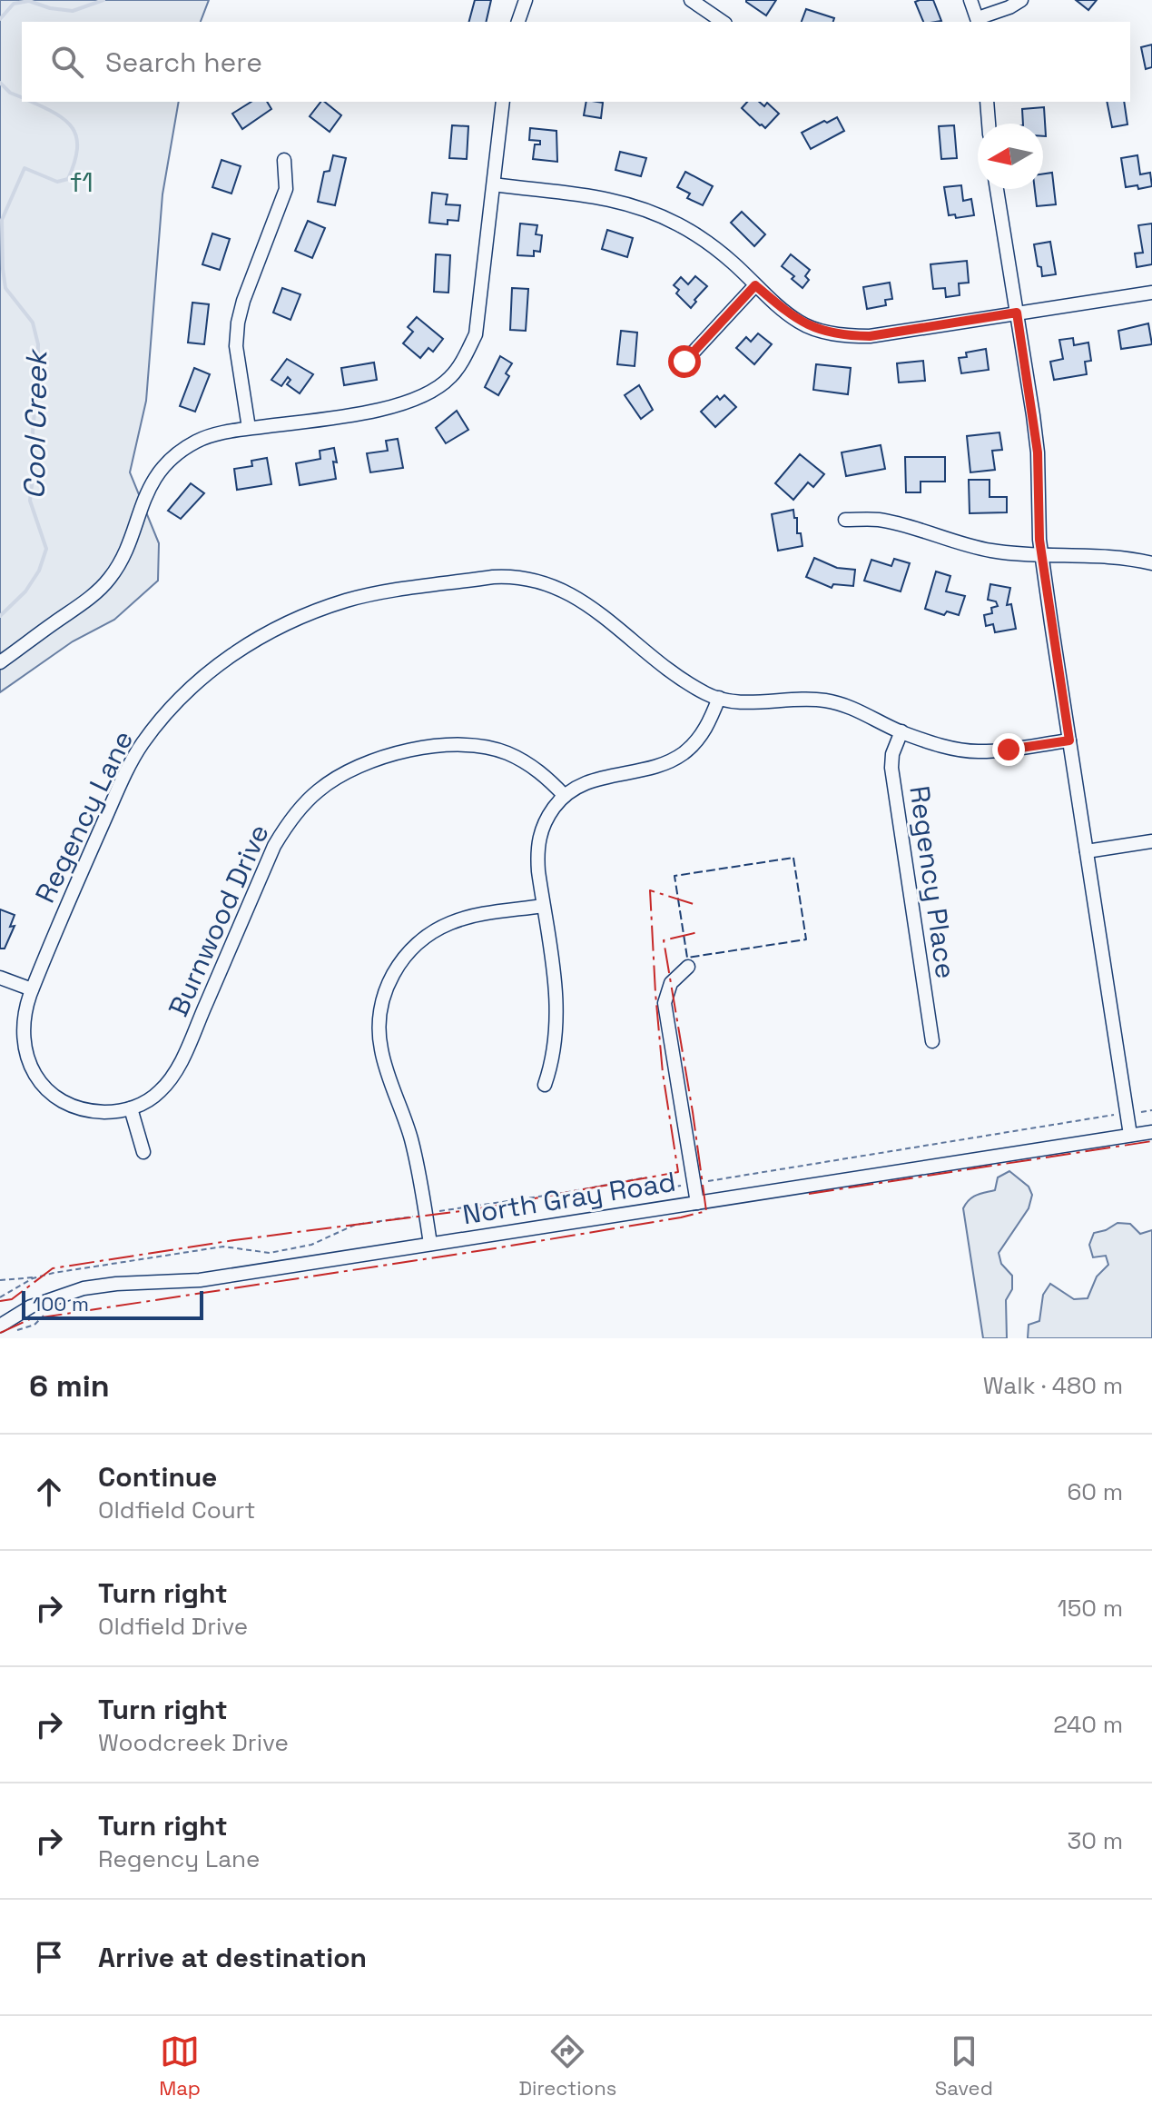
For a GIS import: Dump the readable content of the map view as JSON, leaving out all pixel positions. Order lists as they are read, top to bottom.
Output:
{
  "streets": {
    "street": [
      "Regency Lane",
      "Regency Place",
      "Burnwood Drive",
      "North Gray Road"
    ]
  },
  "crossings": [
    ["Regency Lane", "Regency Place"],
    ["Regency Lane", "Burnwood Drive"]
  ],
  "water": ["Cool Creek"],
  "parks": ["f1"],
  "scale_bar": "100 m",
  "north": "left",
  "page": {
    "search": "Search here",
    "scale": "100 m",
    "heading": ["6 min", "Walk · 480 m"],
    "list": [
      ["Continue", "Oldfield Court", "60 m"],
      ["Turn right", "Oldfield Drive", "150 m"],
      ["Turn right", "Woodcreek Drive", "240 m"],
      ["Turn right", "Regency Lane", "30 m"],
      "Arrive at destination"
    ],
    "nav": ["Map", "Directions", "Saved"]
  }
}
